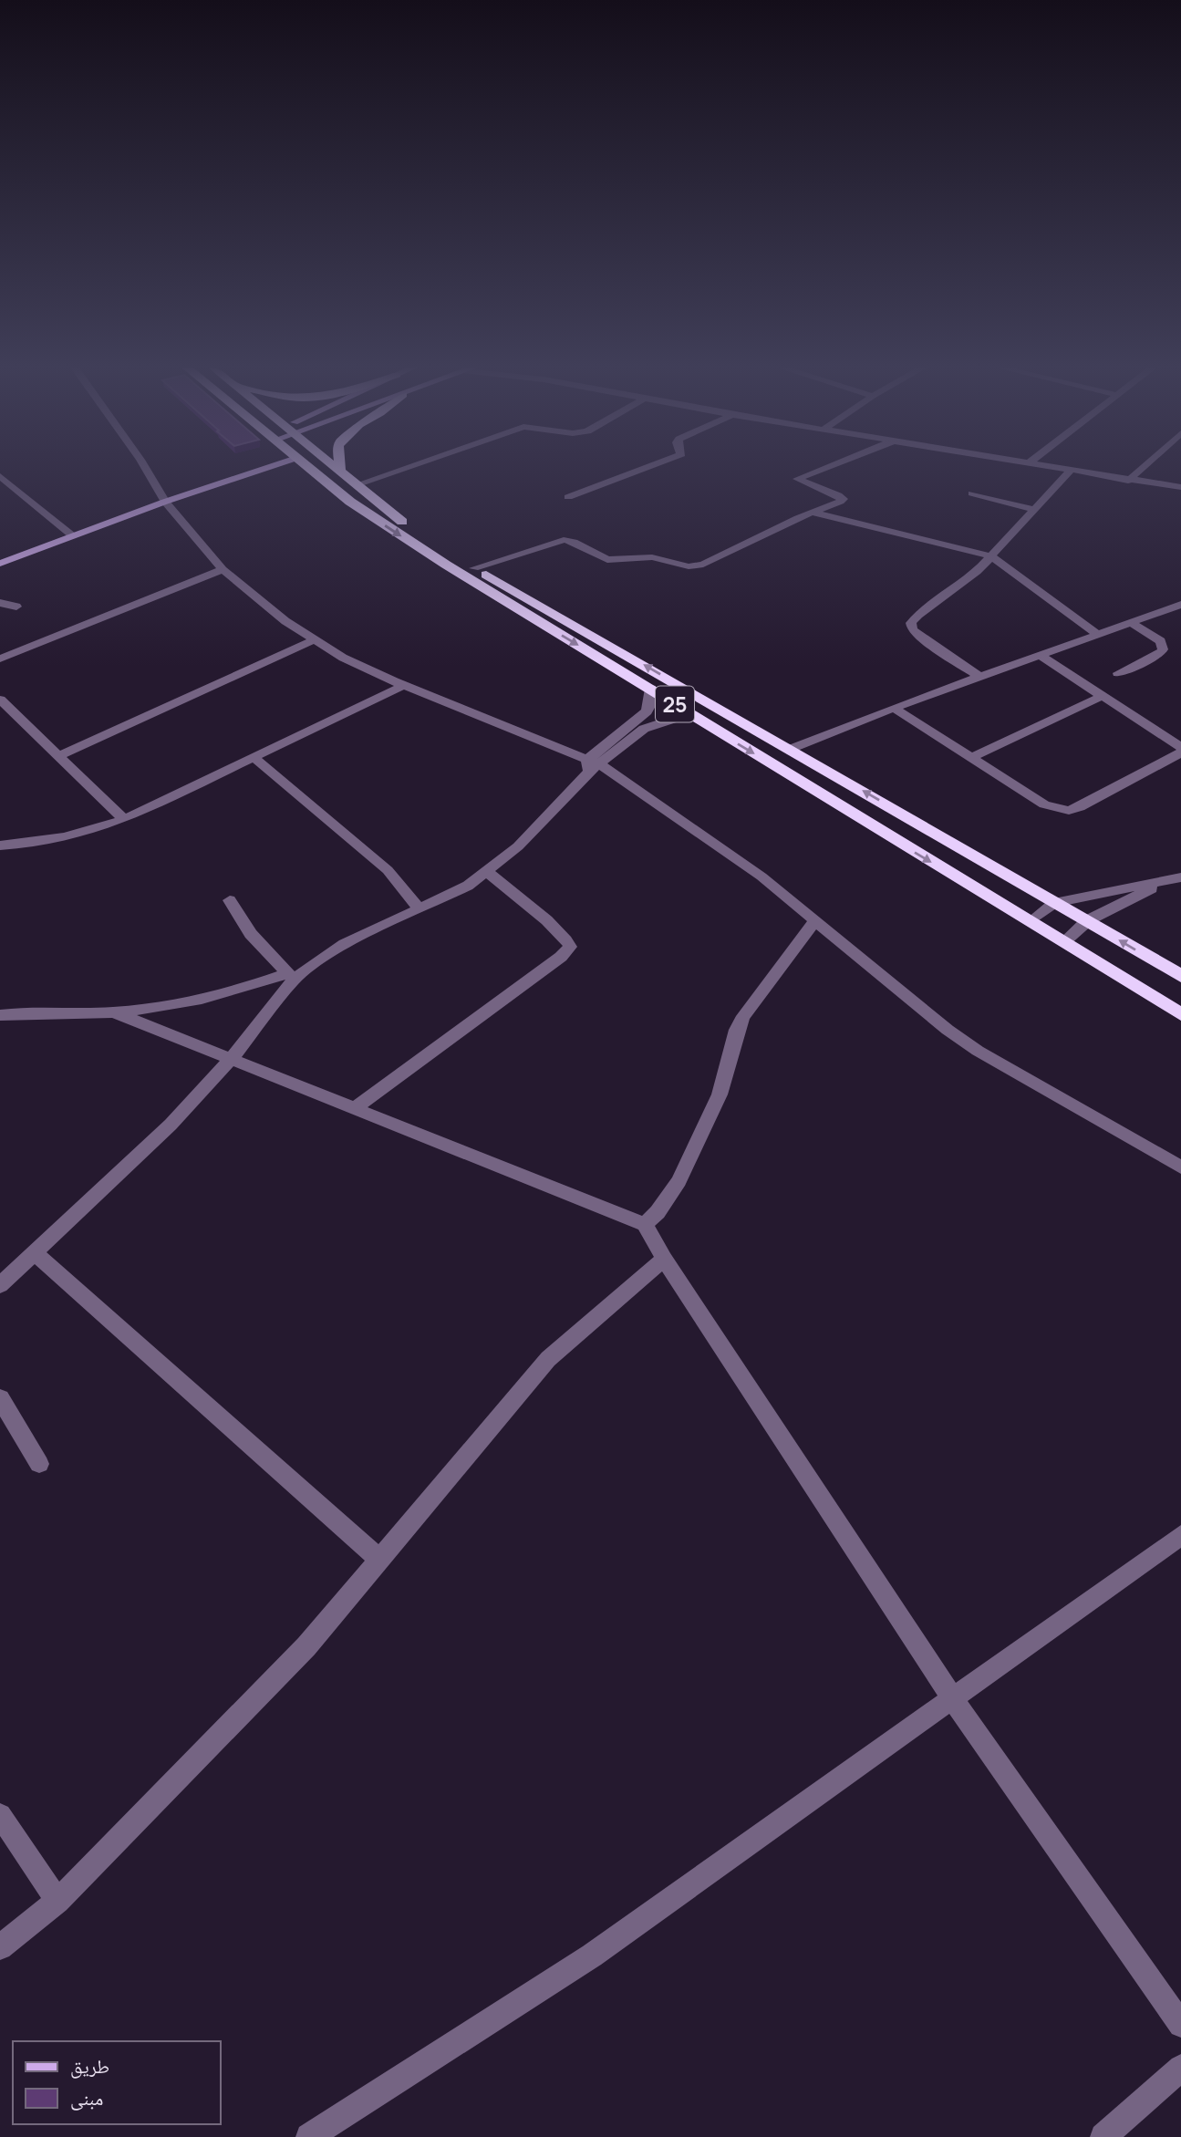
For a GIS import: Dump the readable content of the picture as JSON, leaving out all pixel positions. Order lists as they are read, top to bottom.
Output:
{
  "streets": {
    "highway": ["25"]
  },
  "legend": ["طريق", "مبنى"]
}
